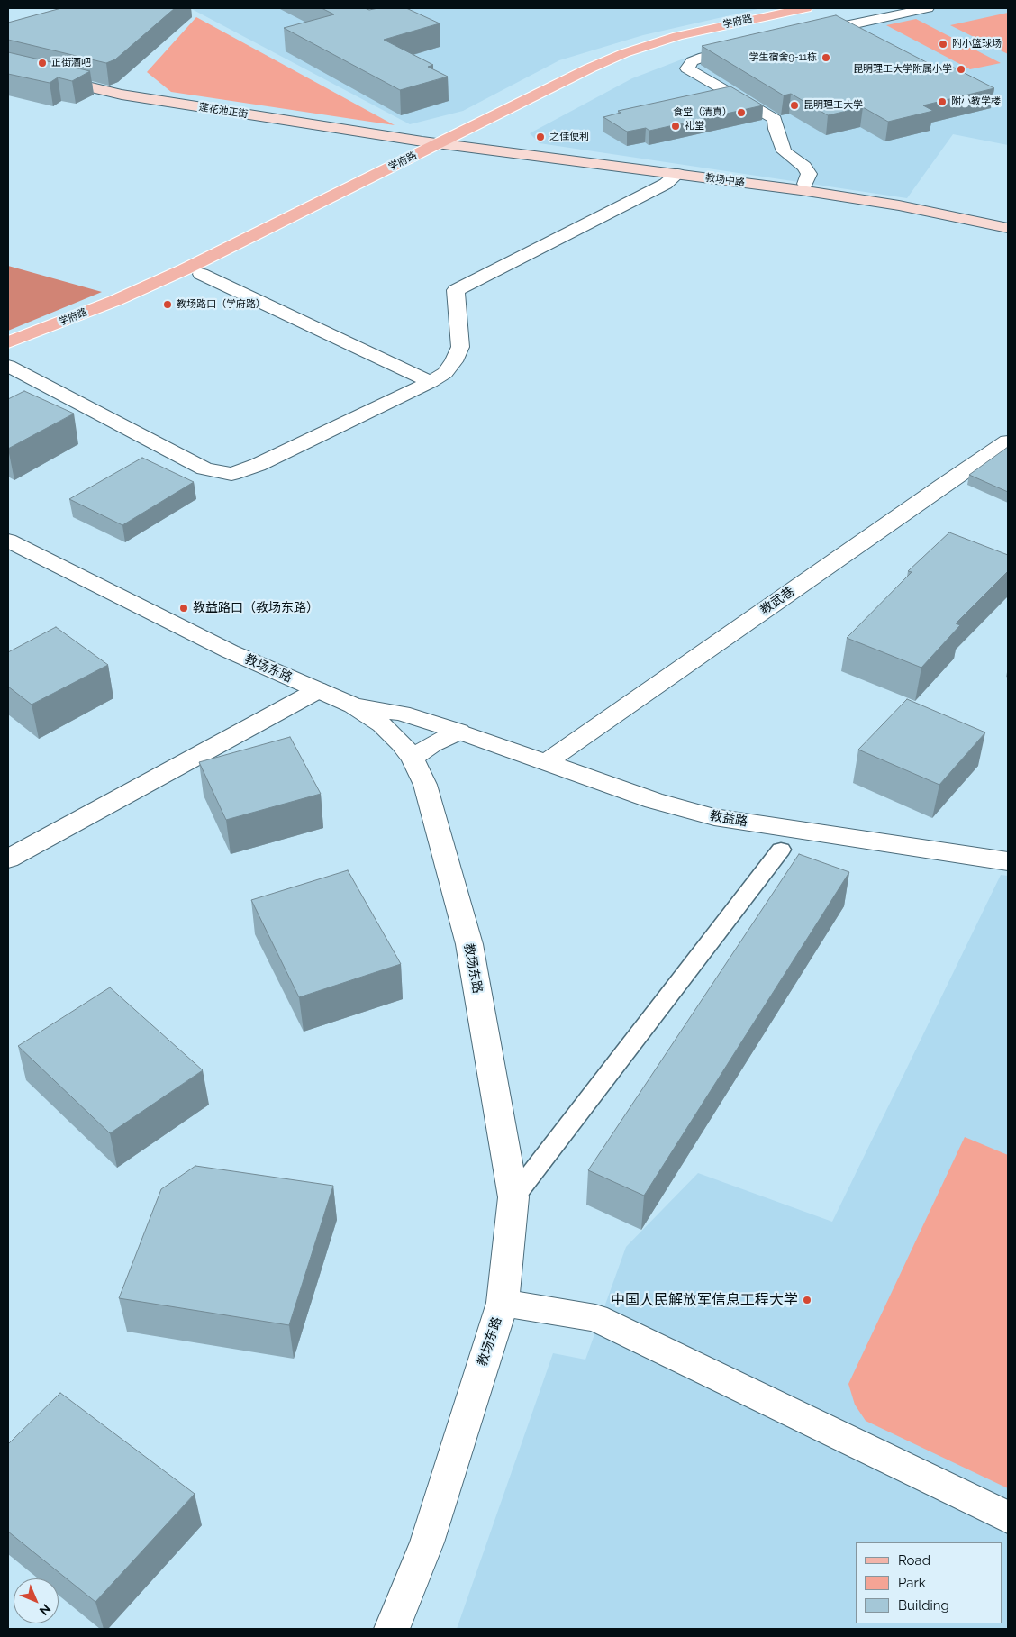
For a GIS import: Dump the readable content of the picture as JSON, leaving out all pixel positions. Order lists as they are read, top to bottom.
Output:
{
  "streets": {
    "main road": ["学府路", "莲花池正街", "教场中路"],
    "street": ["教武巷", "教场东路", "教益路"]
  },
  "crossings": [
    ["学府路", "莲花池正街"],
    ["学府路", "教场中路"],
    ["莲花池正街", "教场中路"],
    ["教武巷", "教益路"],
    ["教场东路", "教益路"]
  ],
  "places": [
    "附小篮球场",
    "学生宿舍9-11栋",
    "正街酒吧",
    "昆明理工大学附属小学",
    "附小教学楼",
    "昆明理工大学",
    "食堂（清真）",
    "礼堂",
    "之佳便利",
    "教场路口（学府路）",
    "教益路口（教场东路）",
    "中国人民解放军信息工程大学"
  ],
  "legend": ["Road", "Park", "Building"],
  "north": "bottom right"
}
